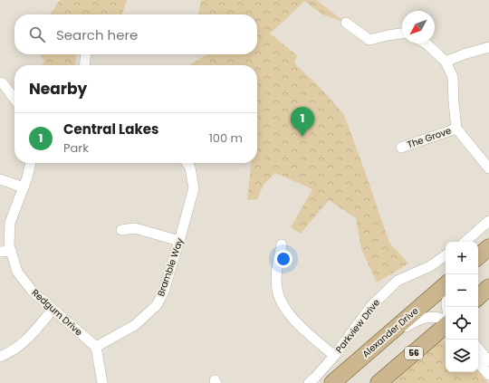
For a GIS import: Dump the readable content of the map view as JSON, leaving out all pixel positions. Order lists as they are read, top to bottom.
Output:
{
  "streets": {
    "main road": ["Alexander Drive", "56"],
    "street": [
      "The Grove",
      "Bramble Way",
      "Redgum Drive",
      "Parkview Drive"
    ]
  },
  "crossings": [
    ["Bramble Way", "Redgum Drive"]
  ],
  "north": "bottom left",
  "page": {
    "search": "Search here",
    "heading": "Nearby",
    "pins": "1",
    "list": [
      {
        "mark": "1",
        "name": "Central Lakes",
        "note": "Park",
        "value": "100 m"
      }
    ],
    "map_buttons": ["+", "−"]
  }
}
